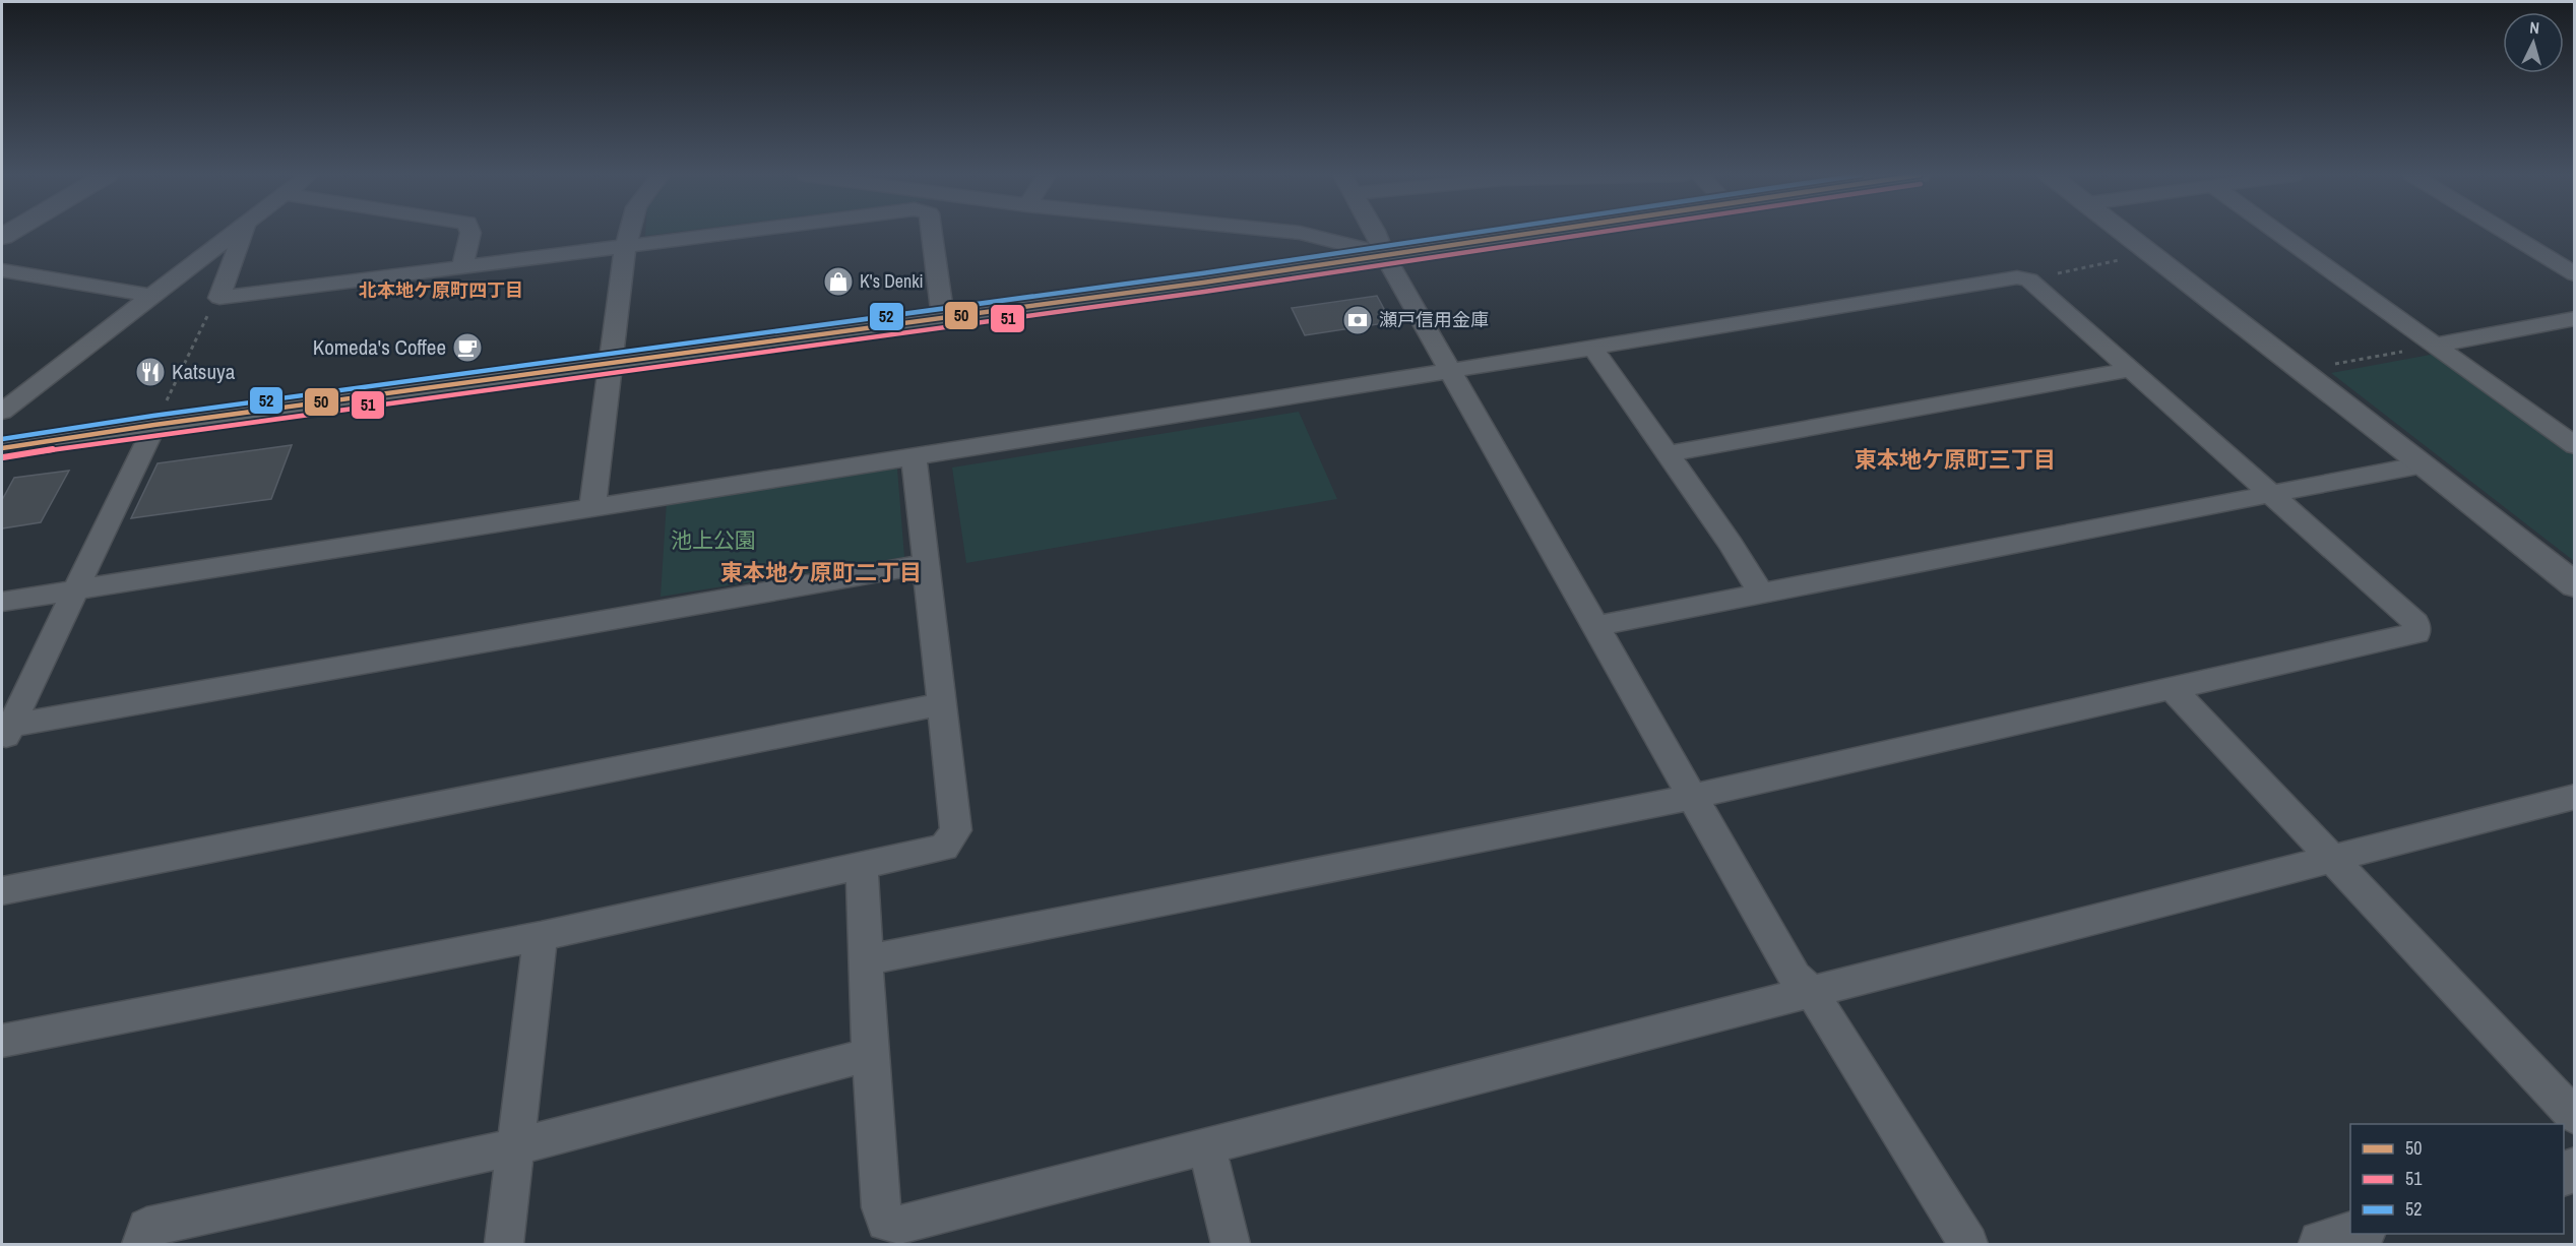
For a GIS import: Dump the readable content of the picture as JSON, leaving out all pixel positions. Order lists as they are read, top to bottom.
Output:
{
  "districts": ["北本地ケ原町四丁目", "東本地ケ原町三丁目", "東本地ケ原町二丁目"],
  "parks": ["池上公園"],
  "places": {
    "shop": ["K's Denki"],
    "bank": ["瀬戸信用金庫"],
    "cafe": ["Komeda's Coffee"],
    "restaurant": ["Katsuya"]
  },
  "lines": ["transit line 50", "transit line 51", "transit line 52"],
  "legend": ["50", "51", "52"],
  "north": "top"
}
